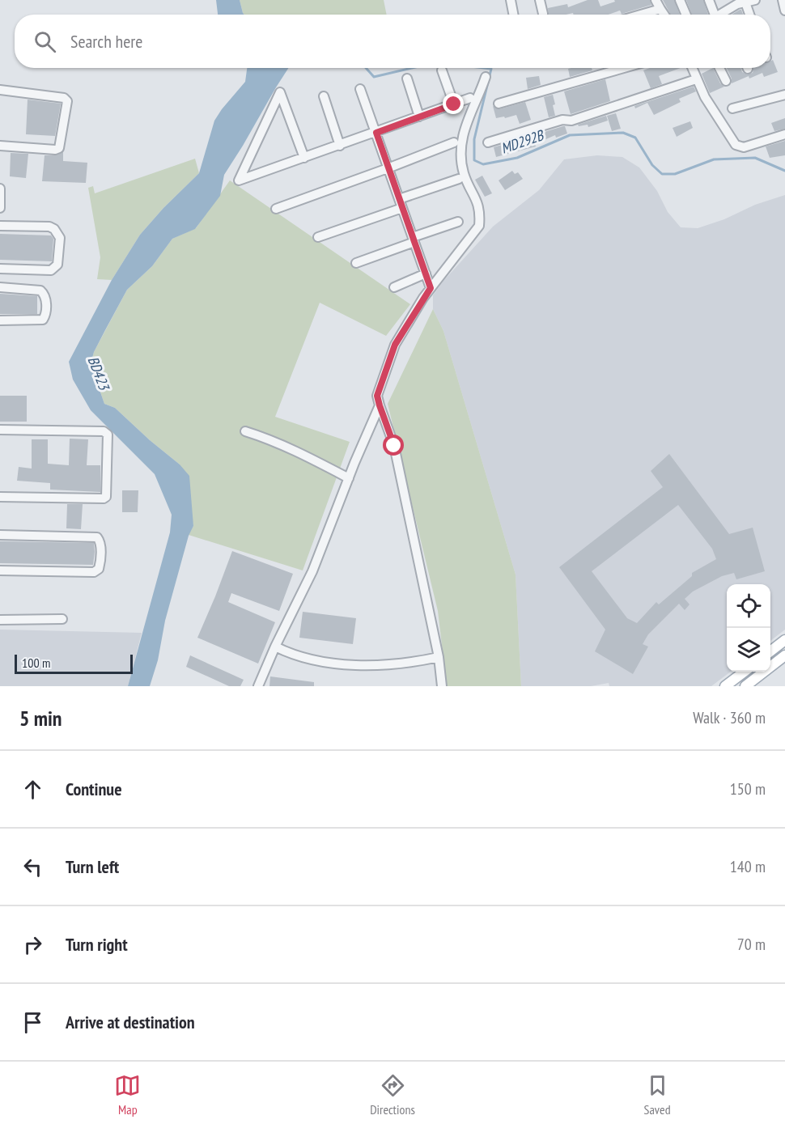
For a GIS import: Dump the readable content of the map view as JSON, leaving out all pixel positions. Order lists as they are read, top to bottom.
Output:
{
  "water": ["MD292B", "BD423"],
  "scale_bar": "100 m",
  "page": {
    "search": "Search here",
    "scale": "100 m",
    "heading": ["5 min", "Walk · 360 m"],
    "list": [
      ["Continue", "150 m"],
      ["Turn left", "140 m"],
      ["Turn right", "70 m"],
      "Arrive at destination"
    ],
    "nav": ["Map", "Directions", "Saved"]
  }
}
